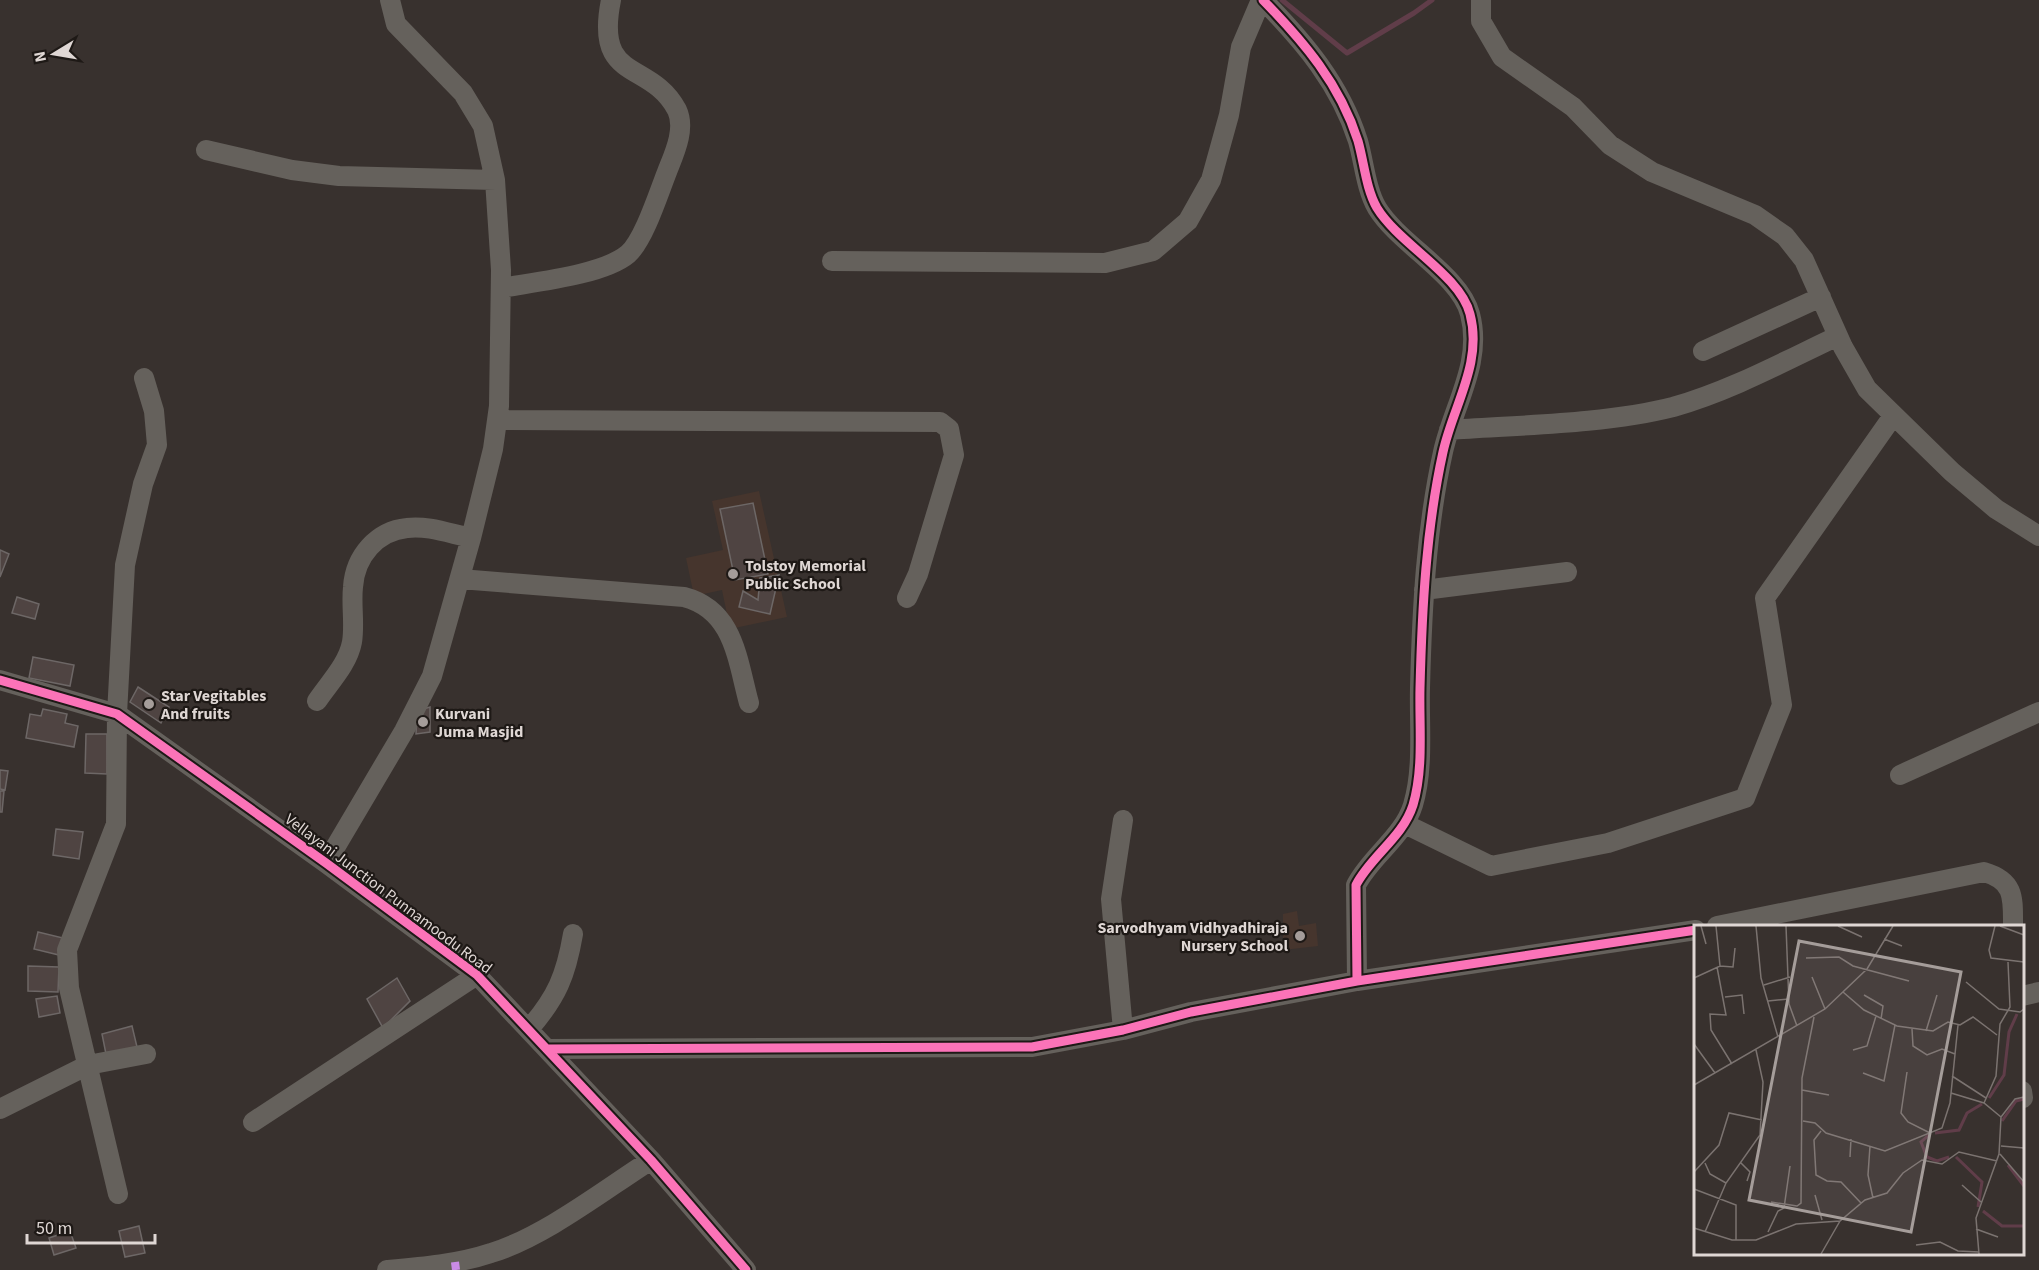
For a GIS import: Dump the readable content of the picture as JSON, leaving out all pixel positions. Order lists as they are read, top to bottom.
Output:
{
  "streets": {
    "street": ["Vellayani Junction Punnamoodu Road"]
  },
  "places": [
    "Tolstoy Memorial Public School",
    "Star Vegitables And fruits",
    "Kurvani Juma Masjid",
    "Sarvodhyam Vidhyadhiraja Nursery School"
  ],
  "scale_bar": "50 m",
  "north": "left"
}
